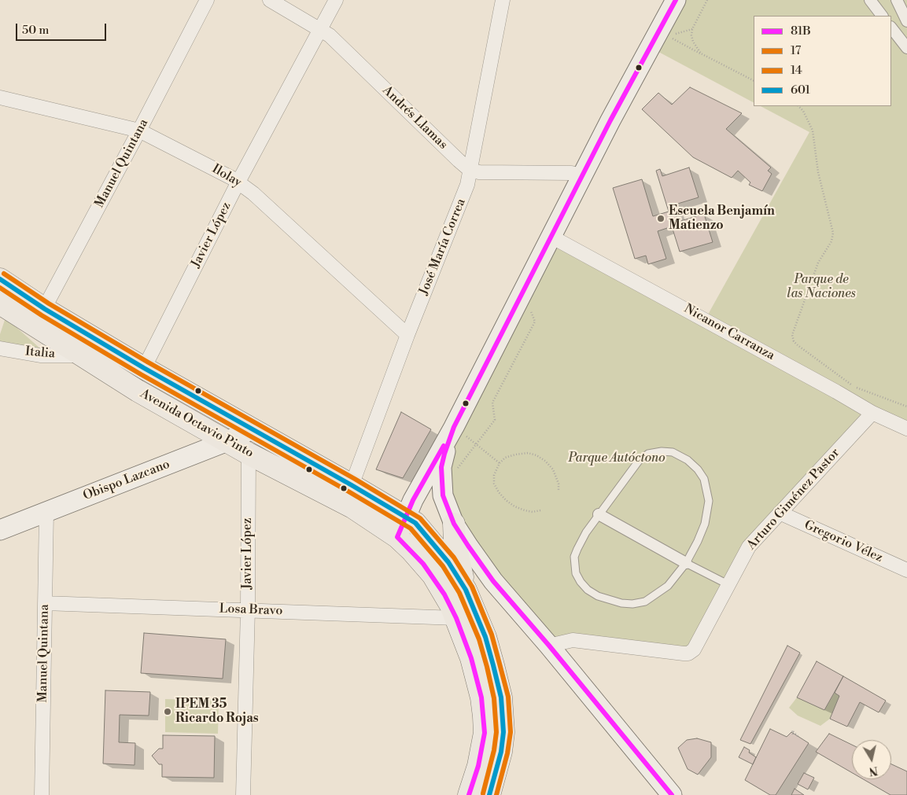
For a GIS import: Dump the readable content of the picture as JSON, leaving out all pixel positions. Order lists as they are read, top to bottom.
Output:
{
  "streets": {
    "main road": ["Avenida Octavio Pinto", "Obispo Lazcano"],
    "street": [
      "Andrés Llamas",
      "Manuel Quintana",
      "Ilolay",
      "Javier López",
      "José María Correa",
      "Nicanor Carranza",
      "Italia",
      "Arturo Giménez Pastor",
      "Gregorio Vélez",
      "Losa Bravo"
    ]
  },
  "crossings": [
    ["Andrés Llamas", "Javier López"],
    ["Andrés Llamas", "José María Correa"],
    ["Manuel Quintana", "Ilolay"],
    ["Manuel Quintana", "Avenida Octavio Pinto"],
    ["Manuel Quintana", "Obispo Lazcano"],
    ["Manuel Quintana", "Losa Bravo"],
    ["Ilolay", "Javier López"],
    ["Ilolay", "José María Correa"],
    ["Javier López", "Avenida Octavio Pinto"],
    ["Javier López", "Losa Bravo"],
    ["José María Correa", "Avenida Octavio Pinto"],
    ["Nicanor Carranza", "Arturo Giménez Pastor"],
    ["Italia", "Avenida Octavio Pinto"],
    ["Avenida Octavio Pinto", "Obispo Lazcano"],
    ["Avenida Octavio Pinto", "Losa Bravo"],
    ["Arturo Giménez Pastor", "Gregorio Vélez"]
  ],
  "parks": ["Parque de las Naciones", "Parque Autóctono"],
  "places": ["Escuela Benjamín Matienzo", "IPEM 35 Ricardo Rojas"],
  "lines": [
    "transit line 81B",
    "transit line 14",
    "transit line 601",
    "transit line 17"
  ],
  "legend": [
    "81B",
    "17",
    "14",
    "601"
  ],
  "scale_bar": "50 m",
  "north": "bottom"
}
